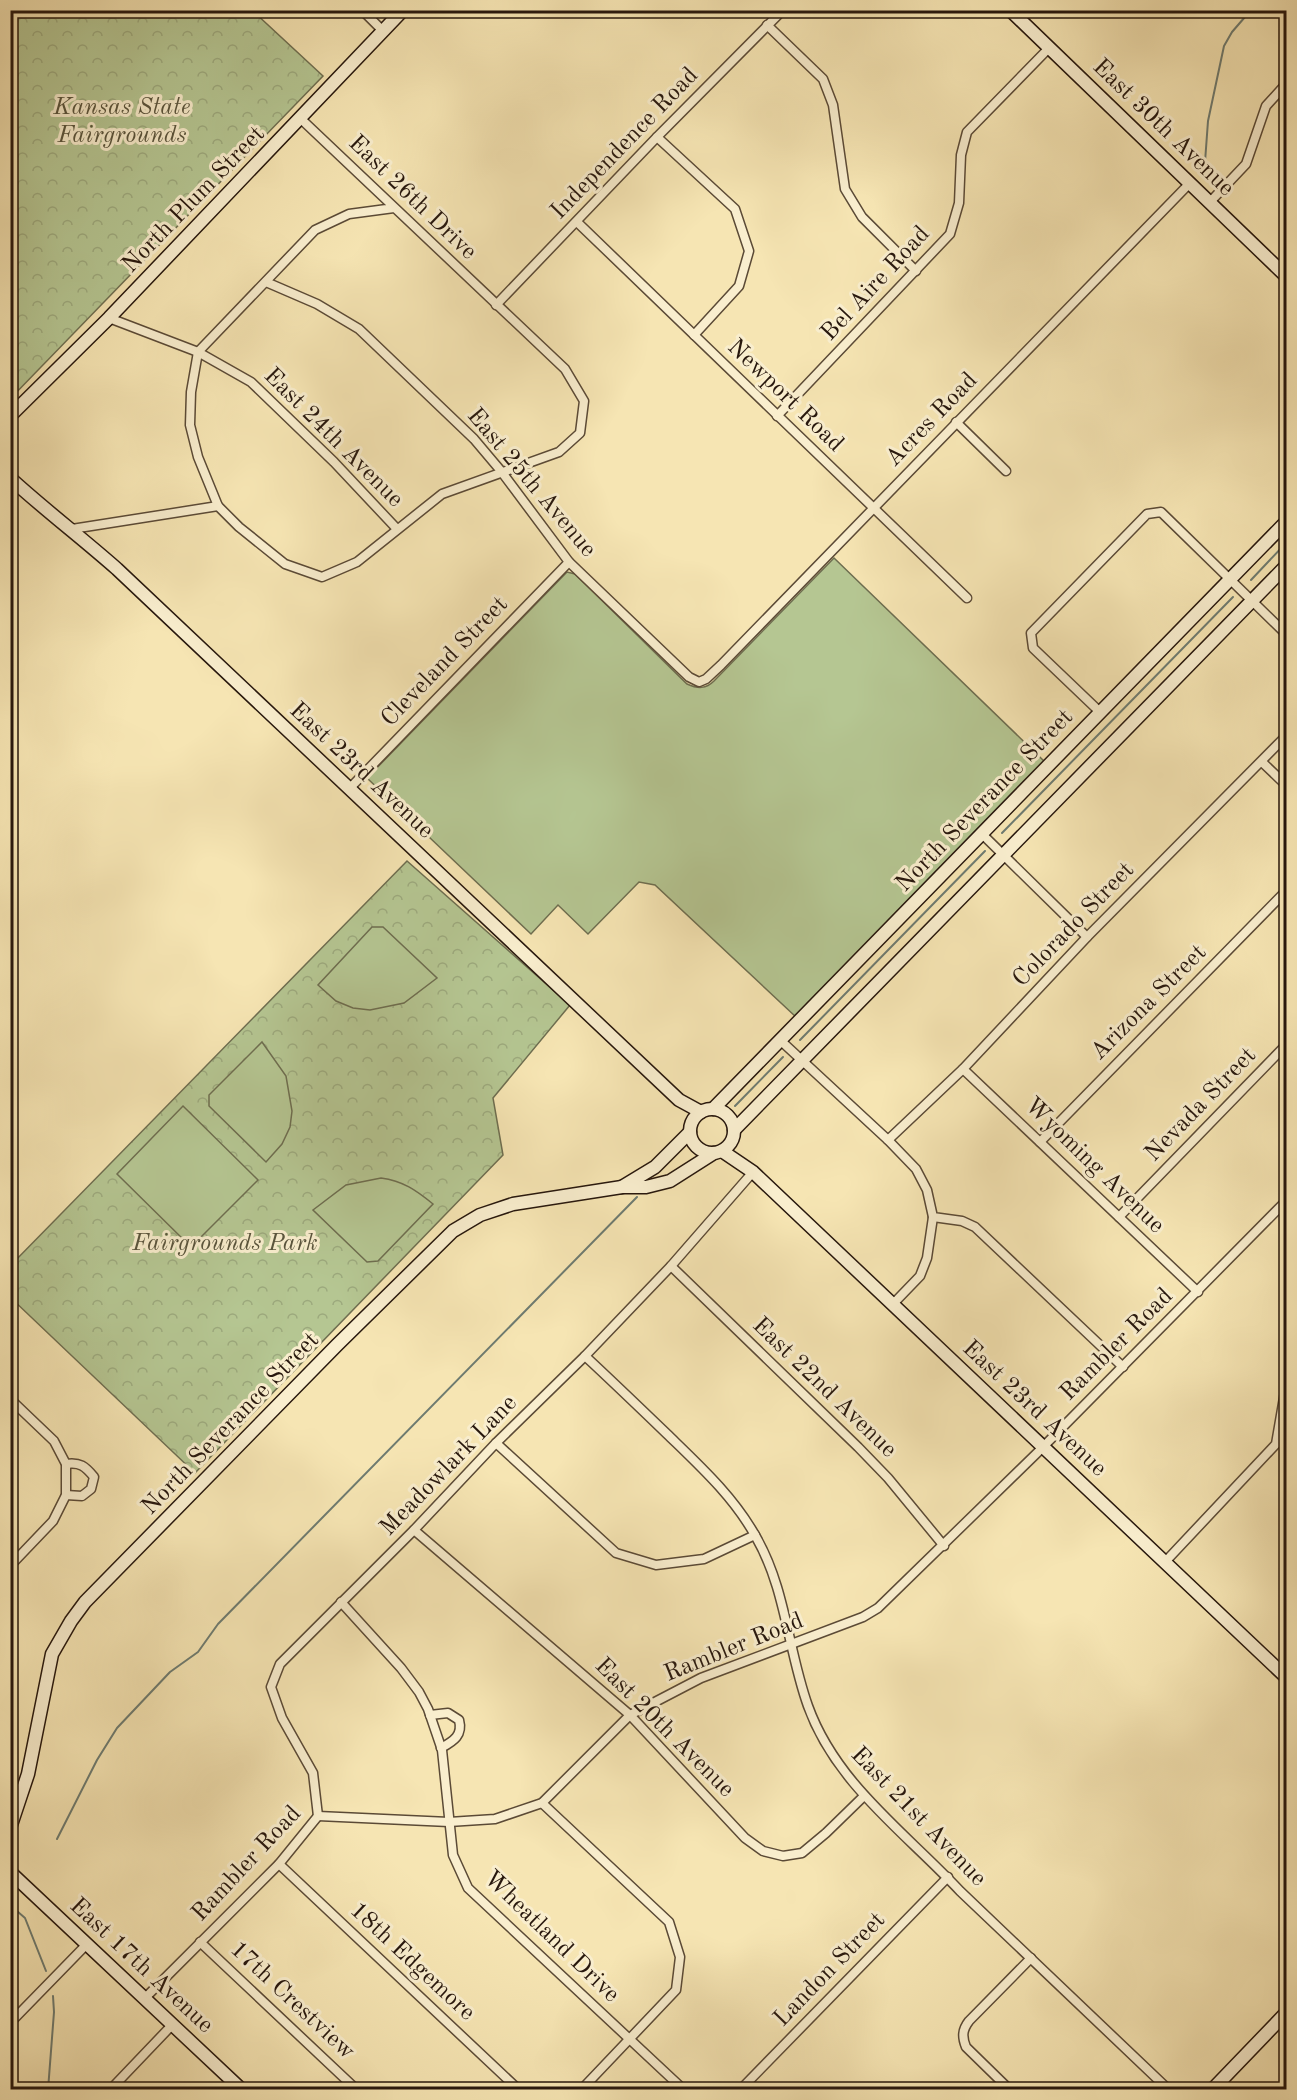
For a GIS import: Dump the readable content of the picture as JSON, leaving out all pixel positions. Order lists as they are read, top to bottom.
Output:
{
  "streets": {
    "street": [
      "East 30th Avenue",
      "Independence Road",
      "East 26th Drive",
      "North Plum Street",
      "Bel Aire Road",
      "Newport Road",
      "Acres Road",
      "East 24th Avenue",
      "East 25th Avenue",
      "Cleveland Street",
      "East 23rd Avenue",
      "North Severance Street",
      "Colorado Street",
      "Arizona Street",
      "Nevada Street",
      "Wyoming Avenue",
      "Rambler Road",
      "East 22nd Avenue",
      "Meadowlark Lane",
      "East 20th Avenue",
      "East 21st Avenue",
      "Wheatland Drive",
      "18th Edgemore",
      "East 17th Avenue",
      "Landon Street",
      "17th Crestview"
    ]
  },
  "crossings": [
    ["East 30th Avenue", "Bel Aire Road"],
    ["East 30th Avenue", "Acres Road"],
    ["Independence Road", "East 26th Drive"],
    ["Independence Road", "Newport Road"],
    ["East 26th Drive", "North Plum Street"],
    ["East 26th Drive", "East 24th Avenue"],
    ["East 26th Drive", "East 25th Avenue"],
    ["North Plum Street", "East 24th Avenue"],
    ["Bel Aire Road", "Newport Road"],
    ["Newport Road", "Acres Road"],
    ["Acres Road", "East 25th Avenue"],
    ["East 25th Avenue", "Cleveland Street"],
    ["Cleveland Street", "East 23rd Avenue"],
    ["East 23rd Avenue", "North Severance Street"],
    ["East 23rd Avenue", "Rambler Road"],
    ["East 23rd Avenue", "Meadowlark Lane"],
    ["Colorado Street", "Wyoming Avenue"],
    ["Arizona Street", "Wyoming Avenue"],
    ["Nevada Street", "Wyoming Avenue"],
    ["Wyoming Avenue", "Rambler Road"],
    ["Rambler Road", "East 22nd Avenue"],
    ["Rambler Road", "Meadowlark Lane"],
    ["Rambler Road", "East 20th Avenue"],
    ["Rambler Road", "East 21st Avenue"],
    ["Rambler Road", "Wheatland Drive"],
    ["Rambler Road", "18th Edgemore"],
    ["Rambler Road", "East 17th Avenue"],
    ["Rambler Road", "17th Crestview"],
    ["East 22nd Avenue", "Meadowlark Lane"],
    ["Meadowlark Lane", "East 20th Avenue"],
    ["Meadowlark Lane", "East 21st Avenue"],
    ["Meadowlark Lane", "Wheatland Drive"],
    ["East 20th Avenue", "East 21st Avenue"],
    ["East 21st Avenue", "Landon Street"]
  ],
  "parks": ["Kansas State Fairgrounds", "Fairgrounds Park"]
}
